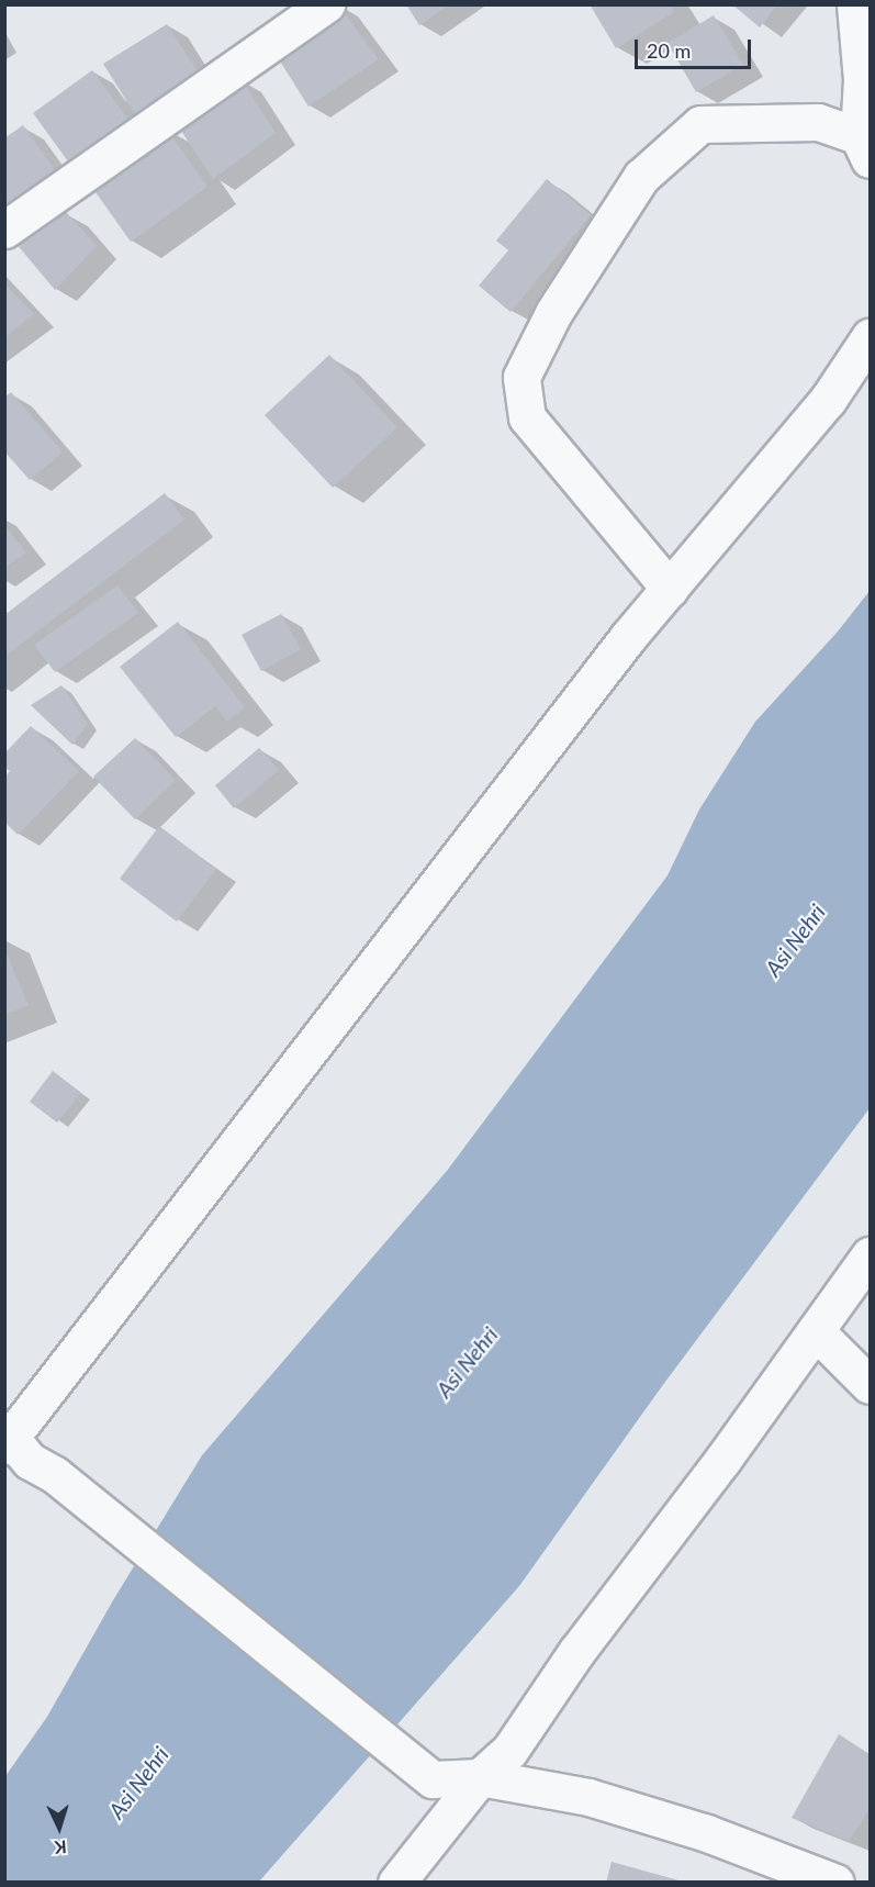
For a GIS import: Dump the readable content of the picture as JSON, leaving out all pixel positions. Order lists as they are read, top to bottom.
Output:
{
  "water": ["Asi Nehri"],
  "scale_bar": "20 m",
  "north": "bottom"
}
